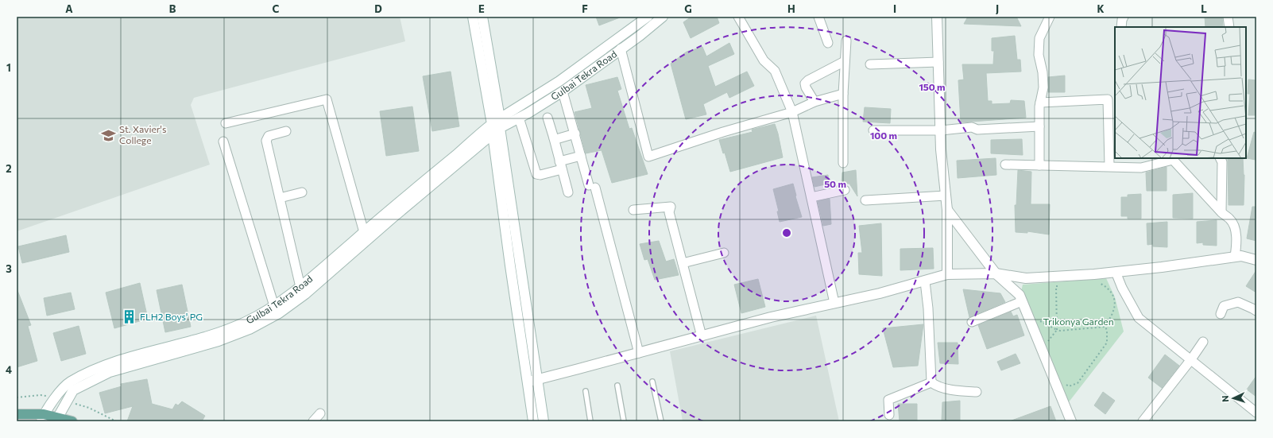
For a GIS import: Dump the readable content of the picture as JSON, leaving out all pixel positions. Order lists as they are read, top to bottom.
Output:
{
  "streets": {
    "main road": ["Gulbai Tekra Road"]
  },
  "parks": ["Trikonya Garden"],
  "places": {
    "school or university": ["St. Xavier's College"],
    "building": ["FLH2 Boys' PG"]
  },
  "north": "left",
  "grid": {
    "columns": [
      "A",
      "B",
      "C",
      "D",
      "E",
      "F",
      "G",
      "H",
      "I",
      "J",
      "K",
      "L"
    ],
    "rows": [
      "1",
      "2",
      "3",
      "4"
    ]
  },
  "rings": ["150 m", "100 m", "50 m"]
}
